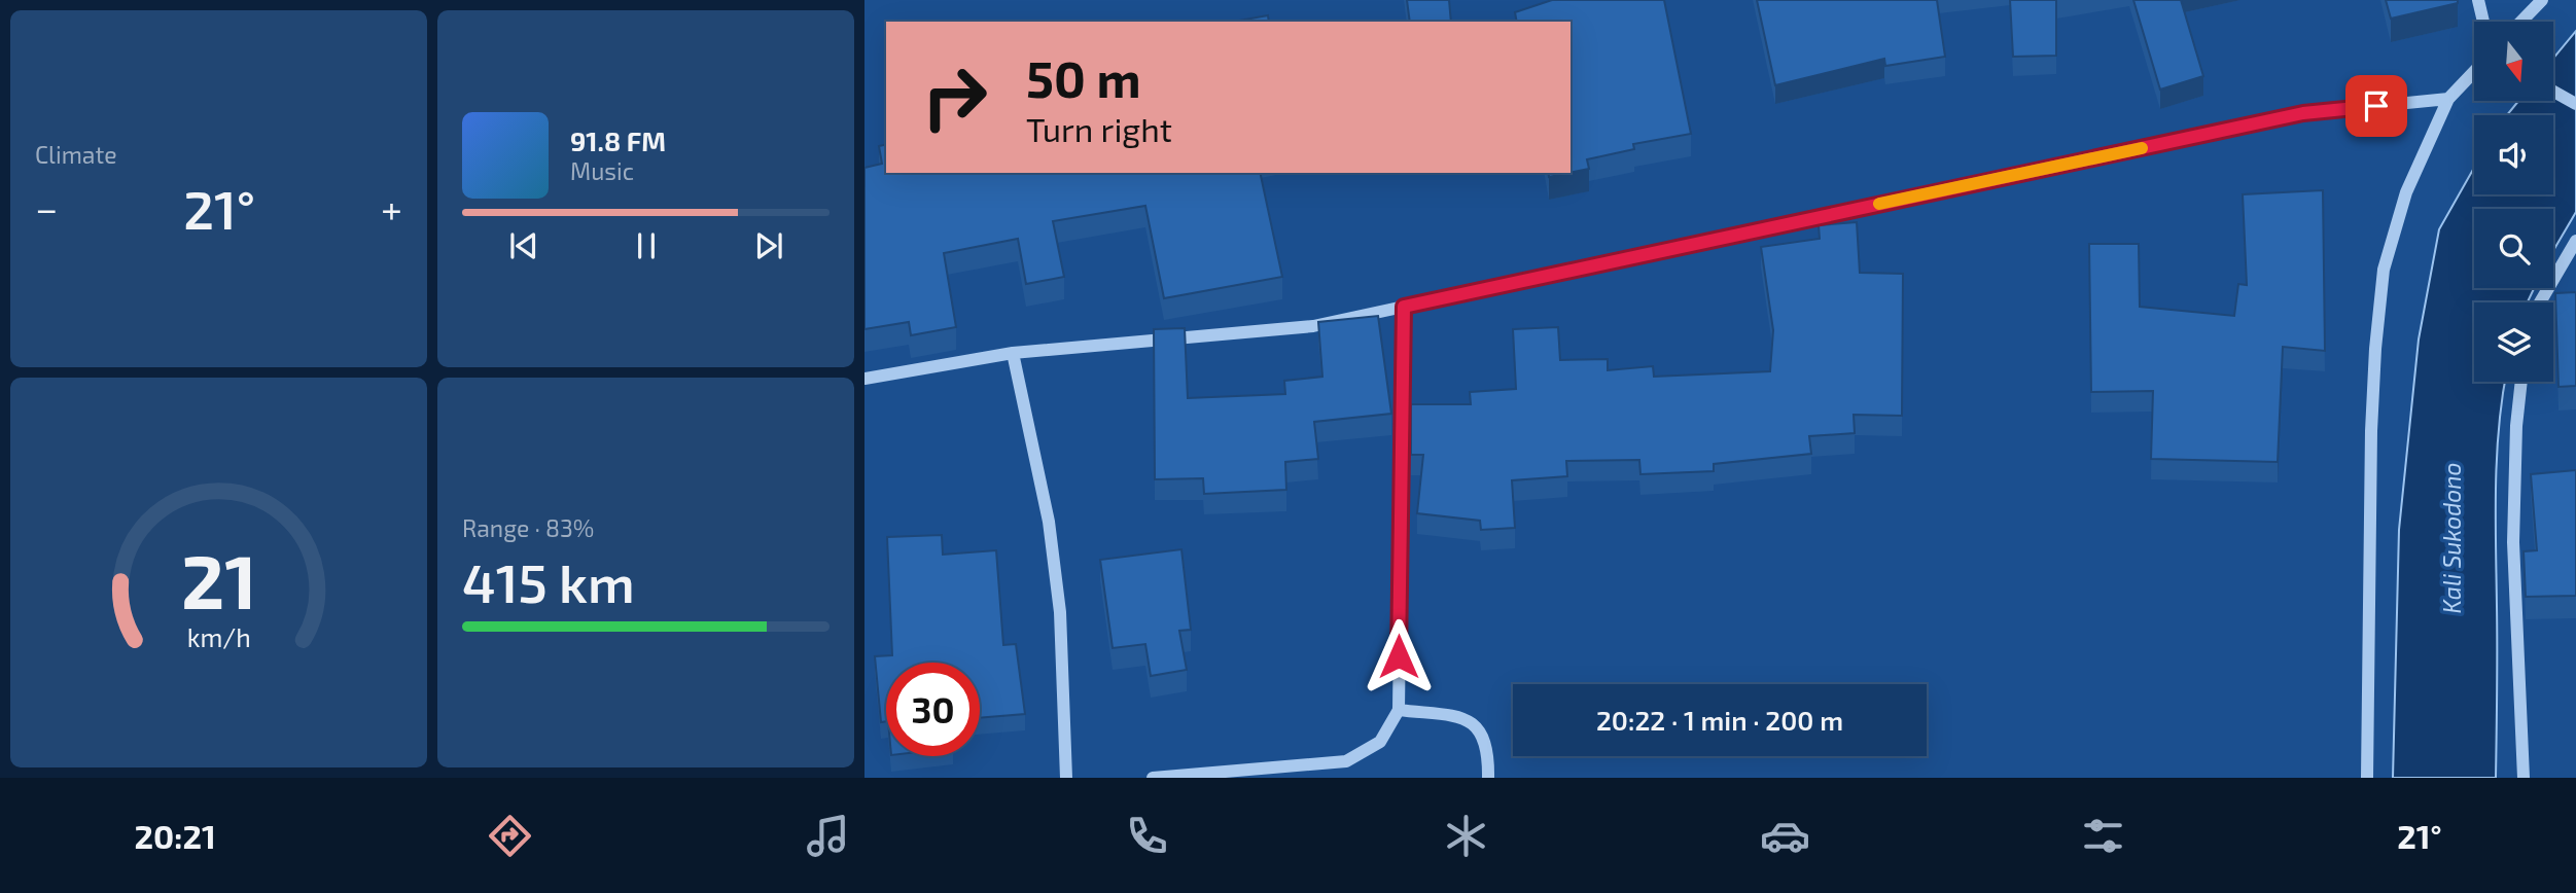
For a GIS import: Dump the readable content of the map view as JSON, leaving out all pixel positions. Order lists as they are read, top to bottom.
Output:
{
  "water": ["Kali Sukodono"],
  "north": "bottom",
  "page": {
    "tile": [
      "Climate",
      ["Range · 83%", "415 km"]
    ],
    "turn": ["50 m", "Turn right"],
    "song": ["91.8 FM", "Music"],
    "heat": ["−", "21°", "+"],
    "limit": "30",
    "trip": "20:22 · 1 min · 200 m",
    "tabs": ["20:21", "21°"],
    "gauge": ["21", "km/h"]
  }
}
